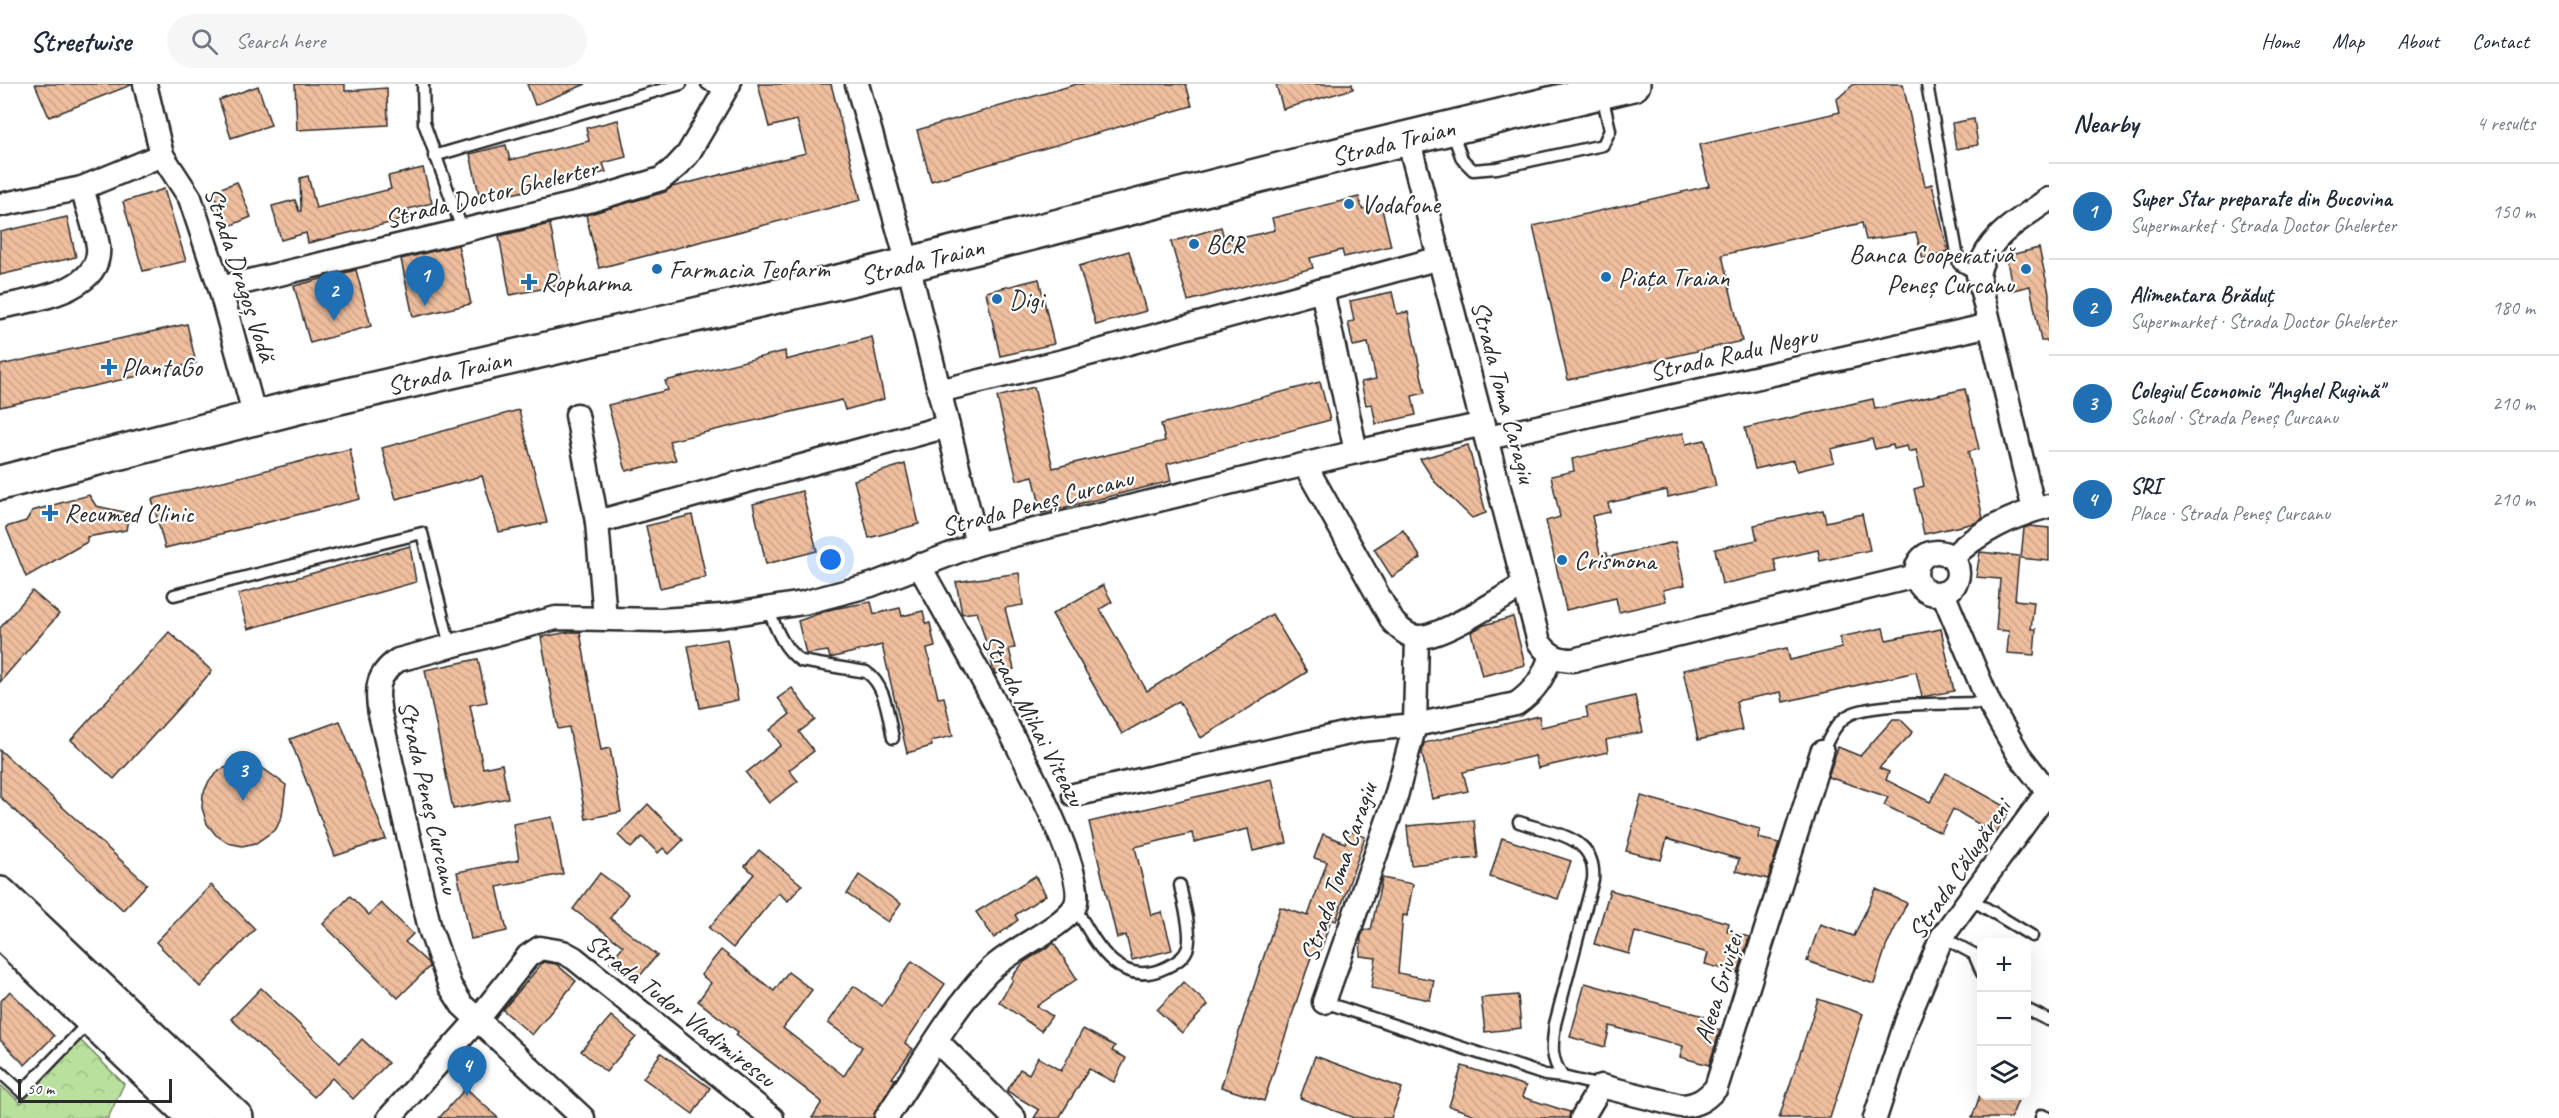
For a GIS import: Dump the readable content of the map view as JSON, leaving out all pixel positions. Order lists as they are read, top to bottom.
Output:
{
  "streets": {
    "main road": ["Strada Traian"],
    "street": [
      "Strada Doctor Ghelerter",
      "Strada Dragoș Vodă",
      "Strada Radu Negru",
      "Strada Toma Caragiu",
      "Strada Peneș Curcanu",
      "Strada Mihai Viteazu",
      "Strada Călugăreni",
      "Aleea Griviței",
      "Strada Tudor Vladimirescu"
    ]
  },
  "crossings": [
    ["Strada Traian", "Strada Dragoș Vodă"],
    ["Strada Traian", "Strada Toma Caragiu"],
    ["Strada Doctor Ghelerter", "Strada Dragoș Vodă"],
    ["Strada Radu Negru", "Strada Toma Caragiu"],
    ["Strada Radu Negru", "Strada Peneș Curcanu"],
    ["Strada Toma Caragiu", "Strada Peneș Curcanu"],
    ["Strada Peneș Curcanu", "Strada Mihai Viteazu"],
    ["Strada Peneș Curcanu", "Strada Tudor Vladimirescu"]
  ],
  "places": {
    "other": [
      "Vodafone",
      "BCR",
      "Farmacia Teofarm",
      "Banca Cooperativă Peneș Curcanu",
      "Piața Traian",
      "Digi",
      "Crismona"
    ],
    "health": ["Ropharma", "PlantaGo", "Recumed Clinic"]
  },
  "scale_bar": "50 m",
  "page": {
    "header": "Streetwise",
    "search": "Search here",
    "nav": [
      "Home",
      "Map",
      "About",
      "Contact"
    ],
    "heading": ["Nearby", "4 results"],
    "list": [
      {
        "mark": "1",
        "name": "Super Star preparate din Bucovina",
        "note": "Supermarket · Strada Doctor Ghelerter",
        "value": "150 m"
      },
      {
        "mark": "2",
        "name": "Alimentara Brăduț",
        "note": "Supermarket · Strada Doctor Ghelerter",
        "value": "180 m"
      },
      {
        "mark": "3",
        "name": "Colegiul Economic \"Anghel Rugină\"",
        "note": "School · Strada Peneș Curcanu",
        "value": "210 m"
      },
      {
        "mark": "4",
        "name": "SRI",
        "note": "Place · Strada Peneș Curcanu",
        "value": "210 m"
      }
    ],
    "pins": [
      "1",
      "2",
      "3",
      "4"
    ],
    "map_buttons": ["+", "−"],
    "scale": "50 m"
  }
}
